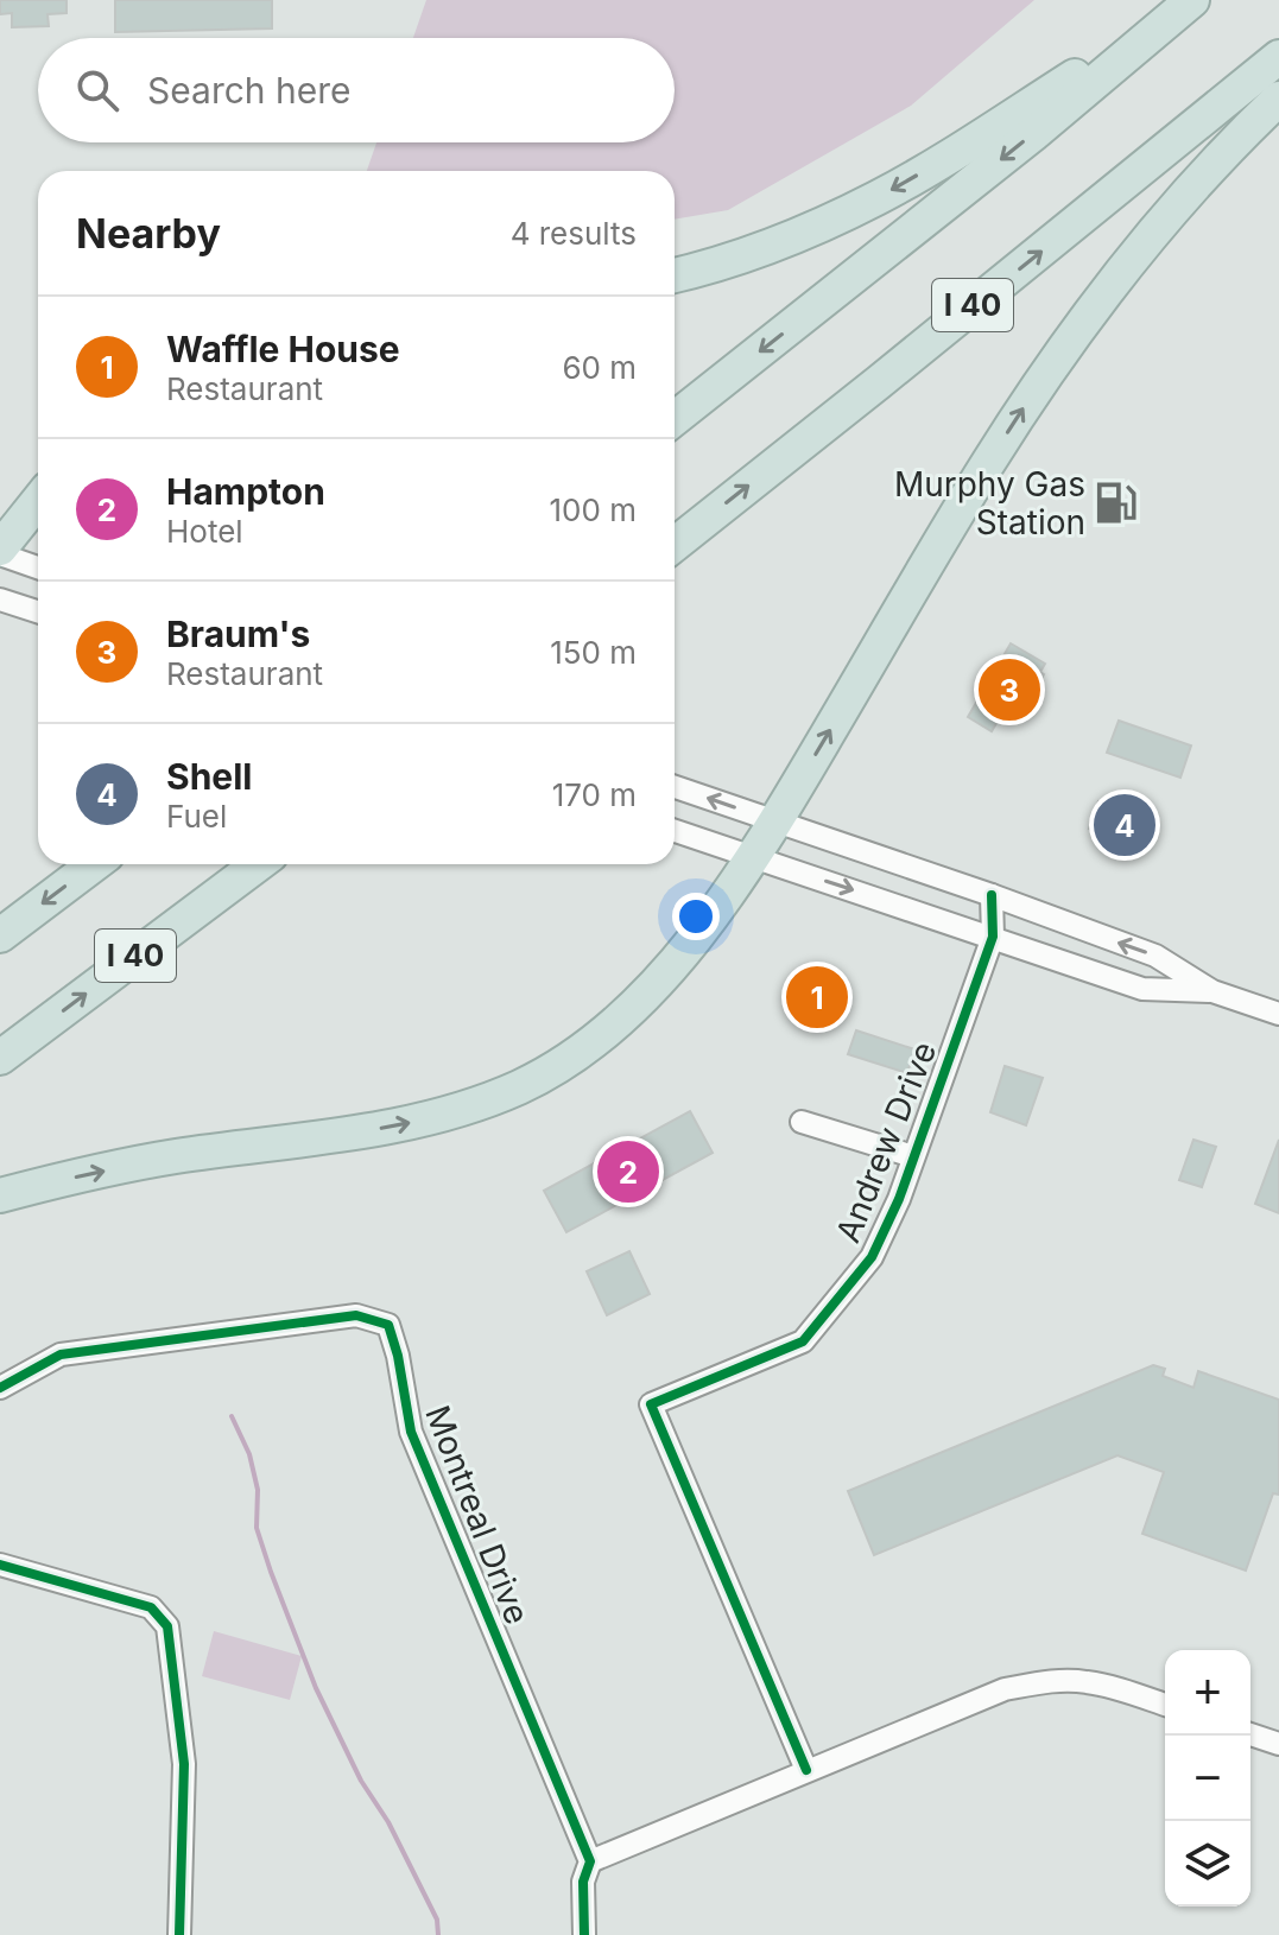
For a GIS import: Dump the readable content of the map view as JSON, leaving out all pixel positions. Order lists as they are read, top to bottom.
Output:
{
  "streets": {
    "highway": ["I 40"],
    "street": ["Andrew Drive", "Montreal Drive"]
  },
  "places": {
    "fuel station": ["Murphy Gas Station"]
  },
  "page": {
    "search": "Search here",
    "heading": ["Nearby", "4 results"],
    "list": [
      {
        "mark": "1",
        "name": "Waffle House",
        "note": "Restaurant",
        "value": "60 m"
      },
      {
        "mark": "2",
        "name": "Hampton",
        "note": "Hotel",
        "value": "100 m"
      },
      {
        "mark": "3",
        "name": "Braum's",
        "note": "Restaurant",
        "value": "150 m"
      },
      {
        "mark": "4",
        "name": "Shell",
        "note": "Fuel",
        "value": "170 m"
      }
    ],
    "pins": [
      "3",
      "4",
      "1",
      "2"
    ],
    "map_buttons": ["+", "−"]
  }
}
